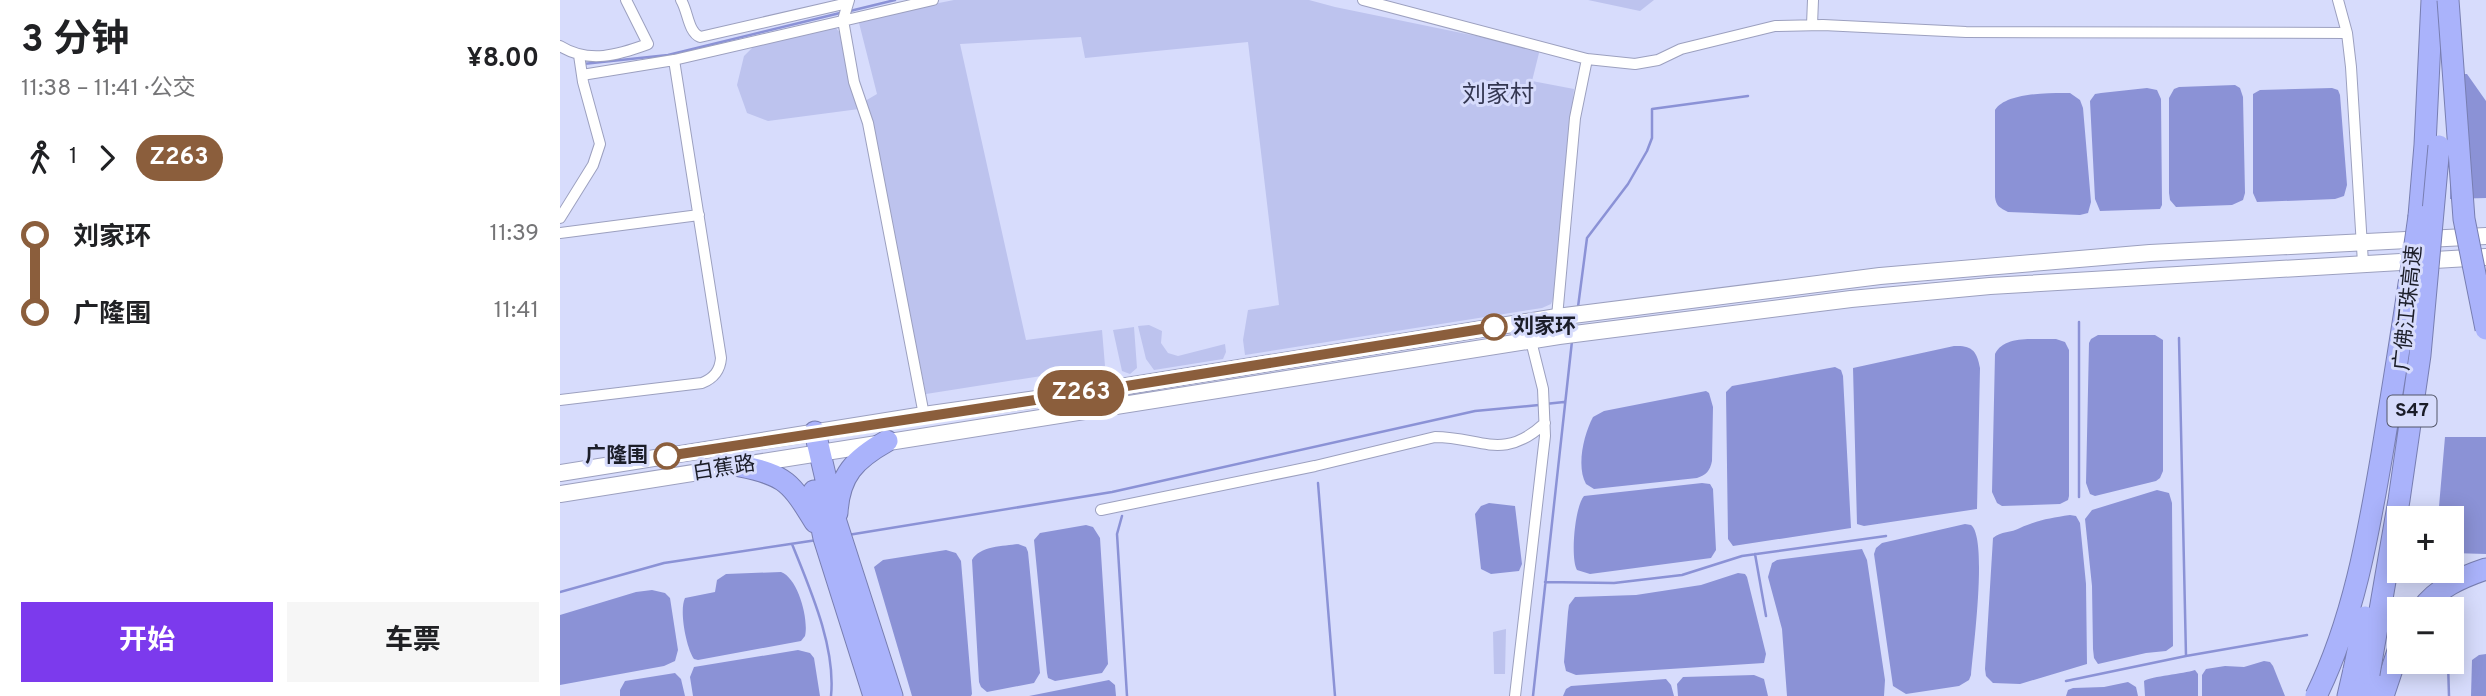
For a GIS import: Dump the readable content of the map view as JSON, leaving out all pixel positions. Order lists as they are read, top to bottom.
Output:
{
  "streets": {
    "highway": ["广佛江珠高速", "S47"],
    "main road": ["白蕉路"]
  },
  "districts": ["刘家村"],
  "places": ["刘家环", "广隆围"],
  "lines": ["bus line Z263"],
  "page": {
    "heading": ["3 分钟", "11:38 – 11:41 · 公交", "¥8.00"],
    "on_map": "Z263",
    "legs": ["1", "Z263"],
    "list": [
      {
        "name": "刘家环",
        "value": "11:39"
      },
      {
        "name": "广隆围",
        "value": "11:41"
      }
    ],
    "map_buttons": ["+", "−"],
    "buttons": ["开始", "车票"]
  }
}
